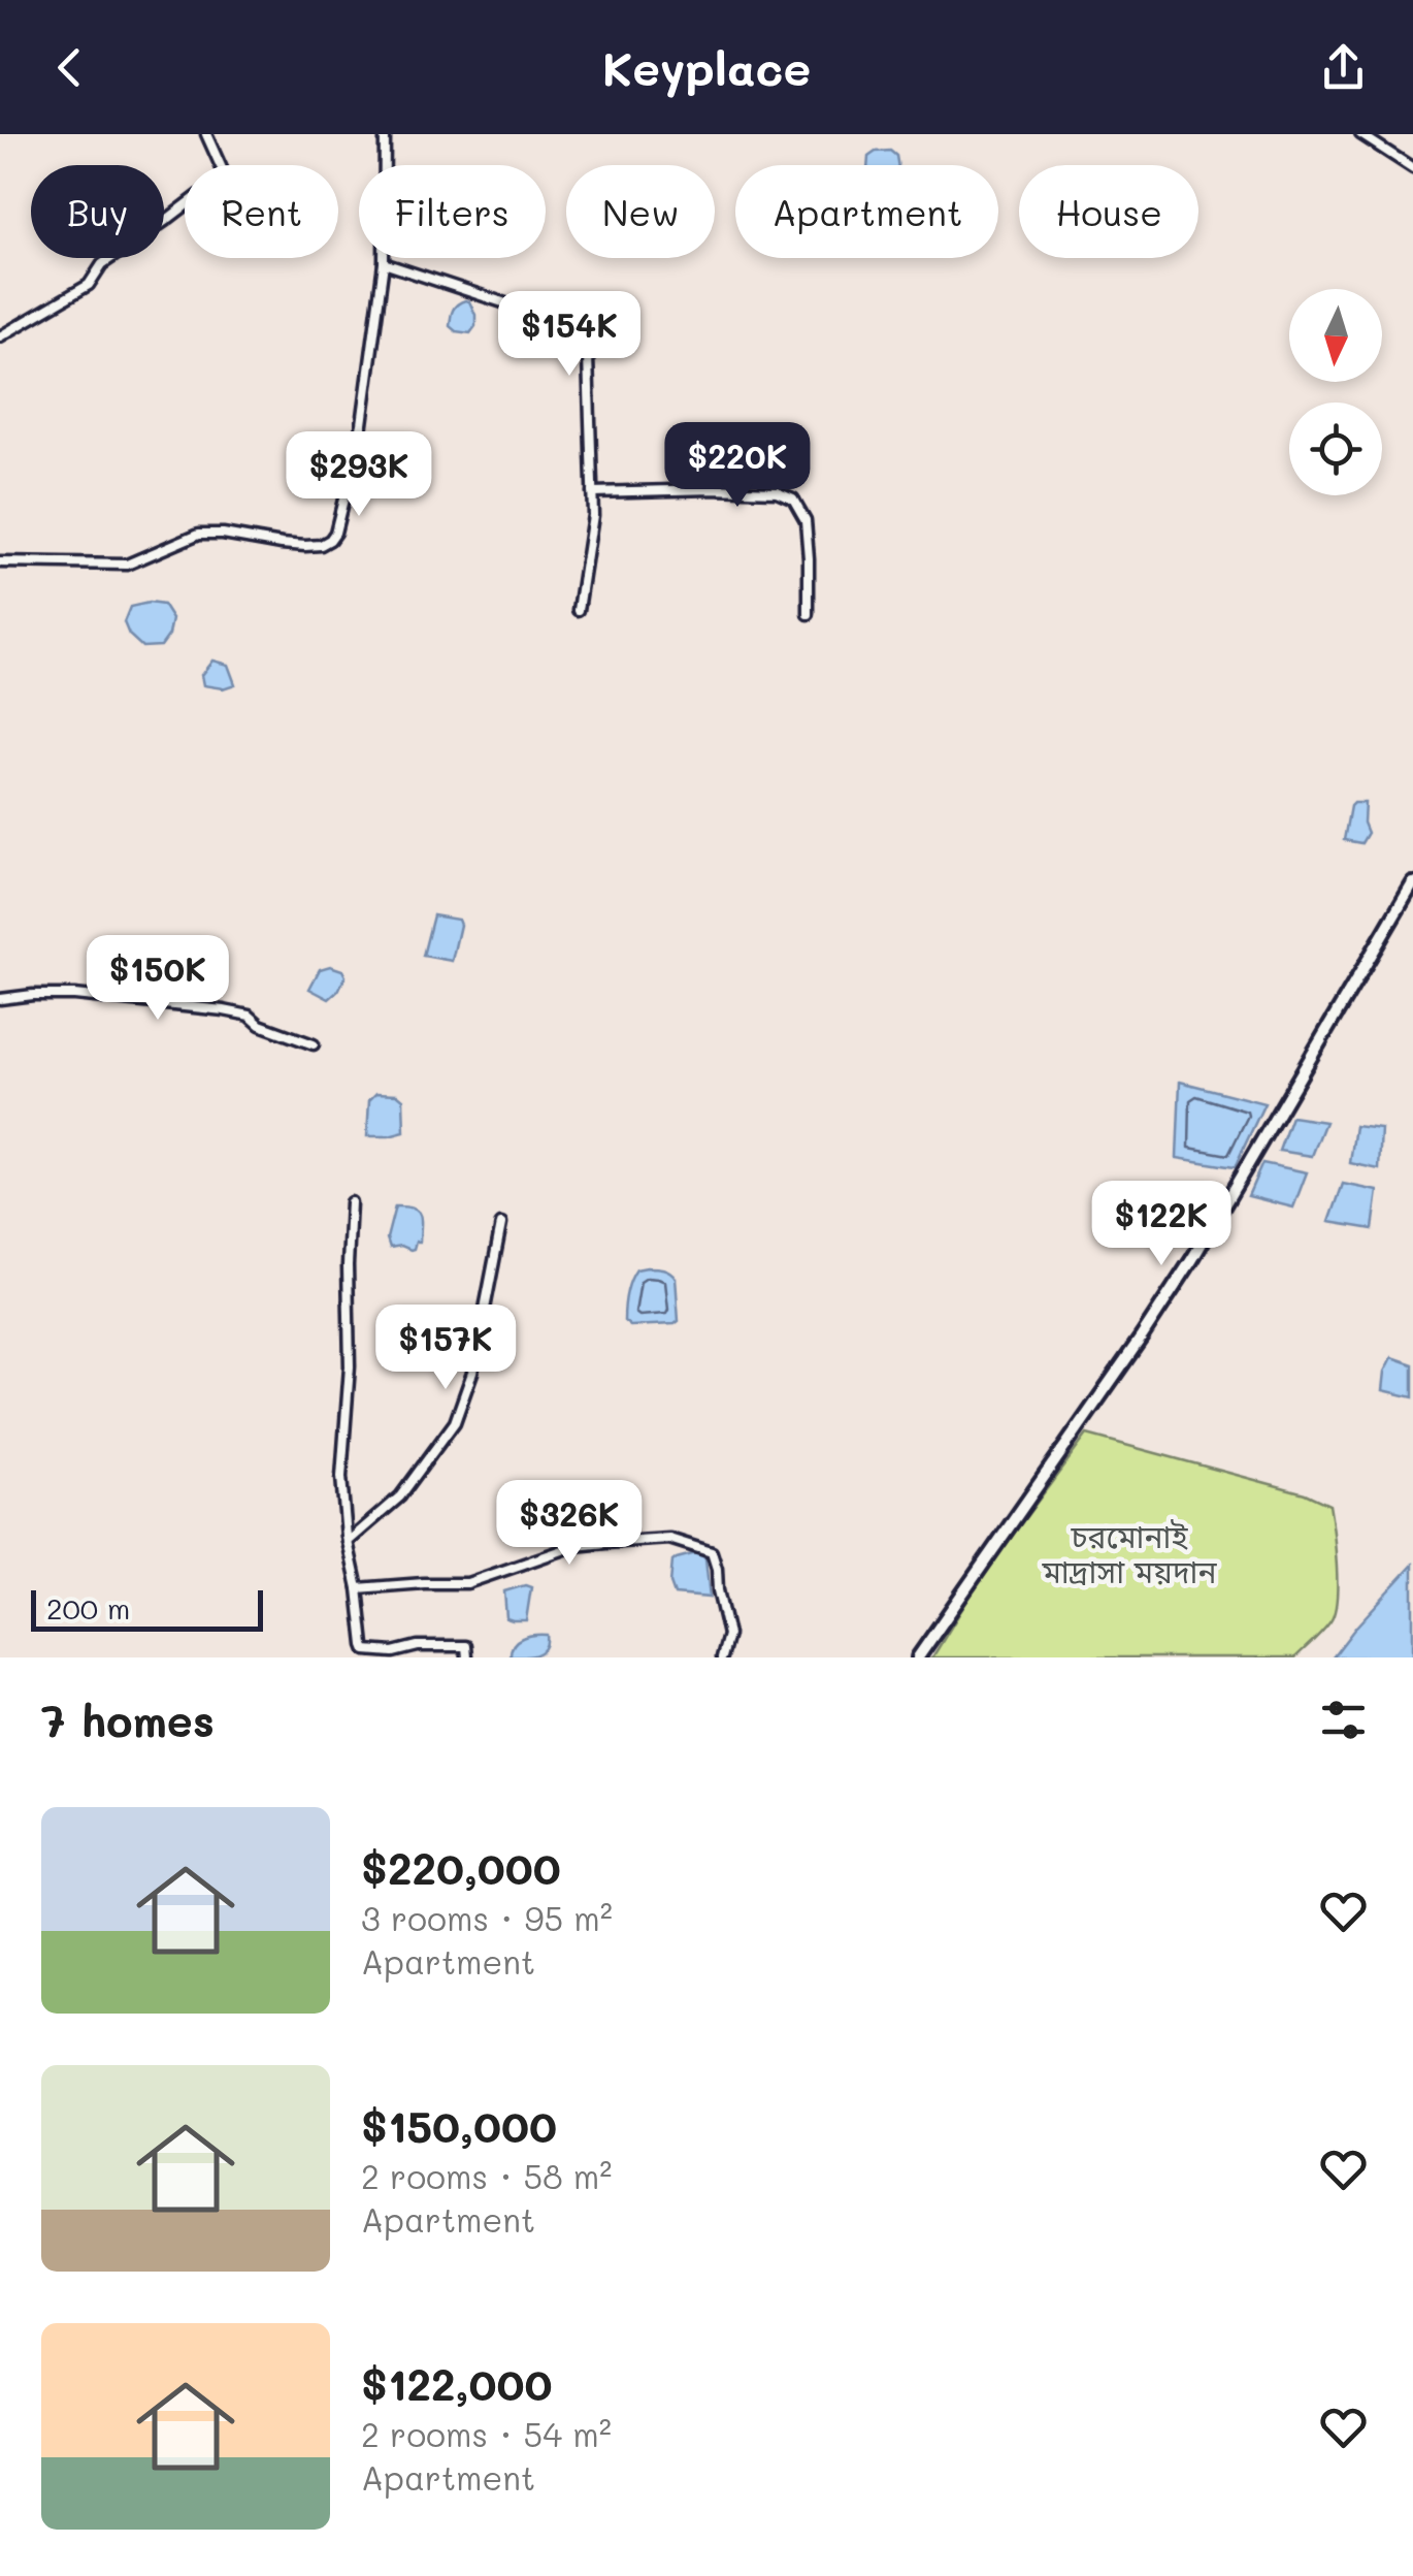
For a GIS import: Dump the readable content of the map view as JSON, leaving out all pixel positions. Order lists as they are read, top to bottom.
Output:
{
  "parks": ["চরমোনাই মাদ্রাসা ময়দান"],
  "scale_bar": "200 m",
  "north": "bottom",
  "page": {
    "header": "Keyplace",
    "chip": [
      "Buy",
      "Rent",
      "Filters",
      "New",
      "Apartment",
      "House"
    ],
    "price": [
      "$154K",
      "$220K",
      "$293K",
      "$150K",
      "$122K",
      "$157K",
      "$326K"
    ],
    "scale": "200 m",
    "heading": "7 homes",
    "list": [
      {
        "name": "$220,000",
        "note": "3 rooms · 95 m² · Apartment"
      },
      {
        "name": "$150,000",
        "note": "2 rooms · 58 m² · Apartment"
      },
      {
        "name": "$122,000",
        "note": "2 rooms · 54 m² · Apartment"
      }
    ]
  }
}
